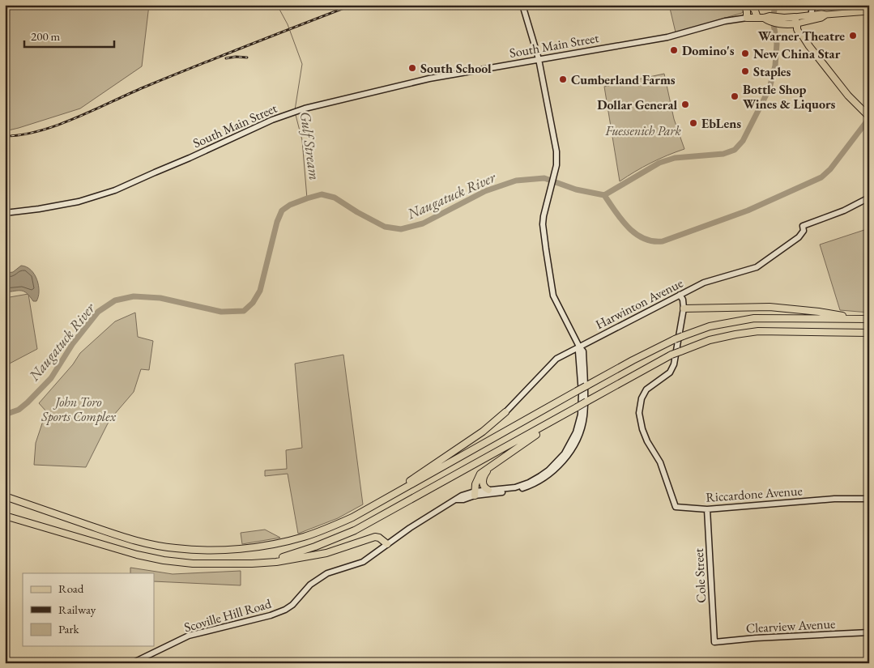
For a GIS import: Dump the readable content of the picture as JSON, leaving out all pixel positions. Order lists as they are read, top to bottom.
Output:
{
  "streets": {
    "highway": ["South Main Street"],
    "main road": [
      "Harwinton Avenue",
      "Riccardone Avenue",
      "Cole Street",
      "Scoville Hill Road",
      "Clearview Avenue"
    ]
  },
  "crossings": [
    ["Riccardone Avenue", "Cole Street"],
    ["Cole Street", "Clearview Avenue"]
  ],
  "water": ["Gulf Stream", "Naugatuck River"],
  "parks": ["Fuessenich Park", "John Toro Sports Complex"],
  "places": [
    "Warner Theatre",
    "Domino's",
    "New China Star",
    "South School",
    "Staples",
    "Cumberland Farms",
    "Bottle Shop Wines & Liquors",
    "Dollar General",
    "EbLens"
  ],
  "legend": ["Road", "Railway", "Park"],
  "scale_bar": "200 m"
}
